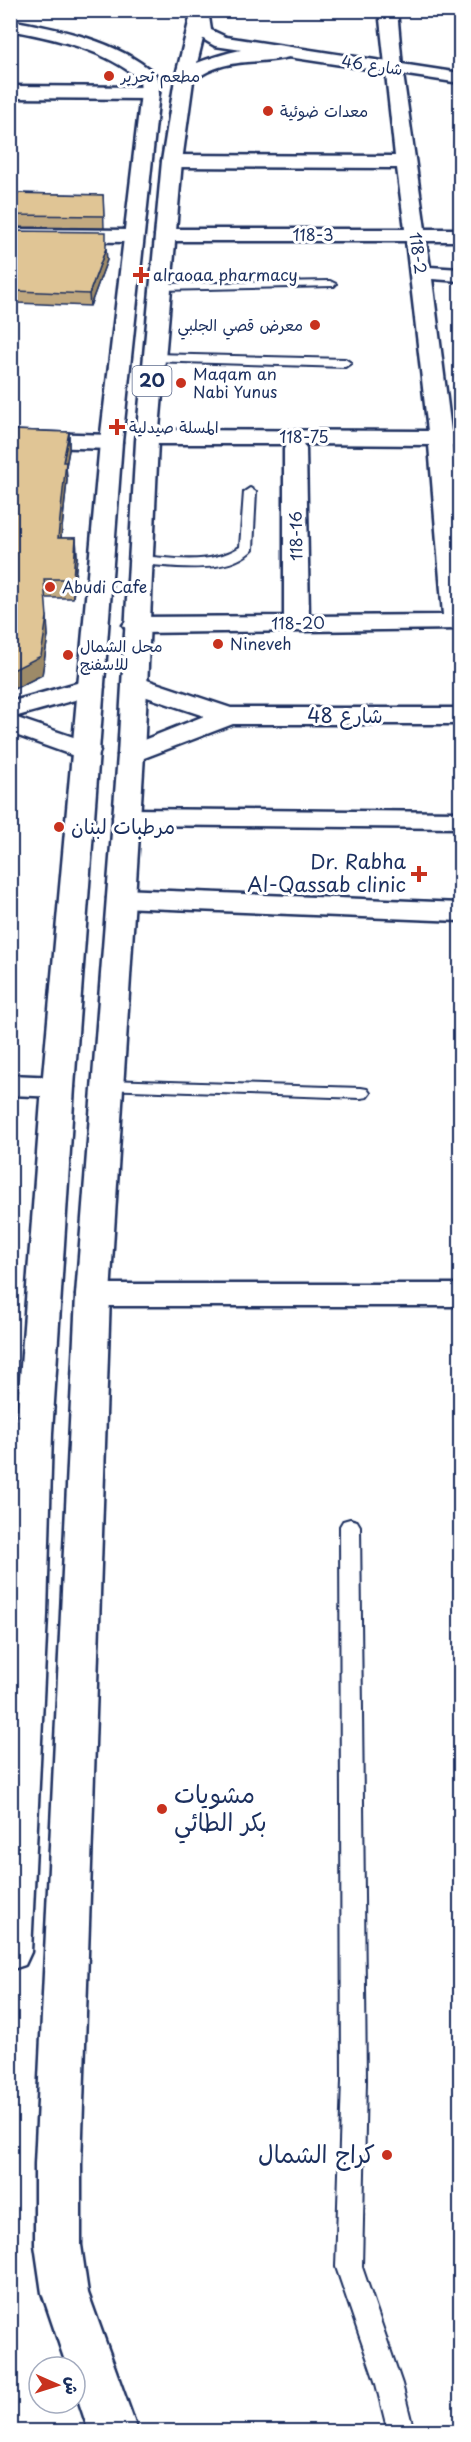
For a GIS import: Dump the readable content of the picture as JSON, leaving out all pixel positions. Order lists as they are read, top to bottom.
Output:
{
  "streets": {
    "main road": [
      "شارع 46",
      "118-3",
      "118-2",
      "20",
      "118-75",
      "118-16",
      "118-20",
      "شارع 48"
    ]
  },
  "crossings": [
    ["شارع 46", "118-2"],
    ["118-3", "118-2"],
    ["118-3", "20"],
    ["118-2", "118-75"],
    ["118-2", "118-20"],
    ["20", "118-75"],
    ["20", "118-20"],
    ["118-16", "118-20"]
  ],
  "places": {
    "other": [
      "مطعم تحرير",
      "معدات ضوئية",
      "معرض قصي الجلبي",
      "Maqam an Nabi Yunus",
      "Abudi Cafe",
      "Nineveh",
      "محل الشمال للاسفنج",
      "مرطبات لبنان",
      "مشويات بكر الطائي",
      "كراج الشمال"
    ],
    "health": ["alraoaa pharmacy", "المسلة صيدلية", "Dr. Rabha Al-Qassab clinic"]
  },
  "north": "right"
}
